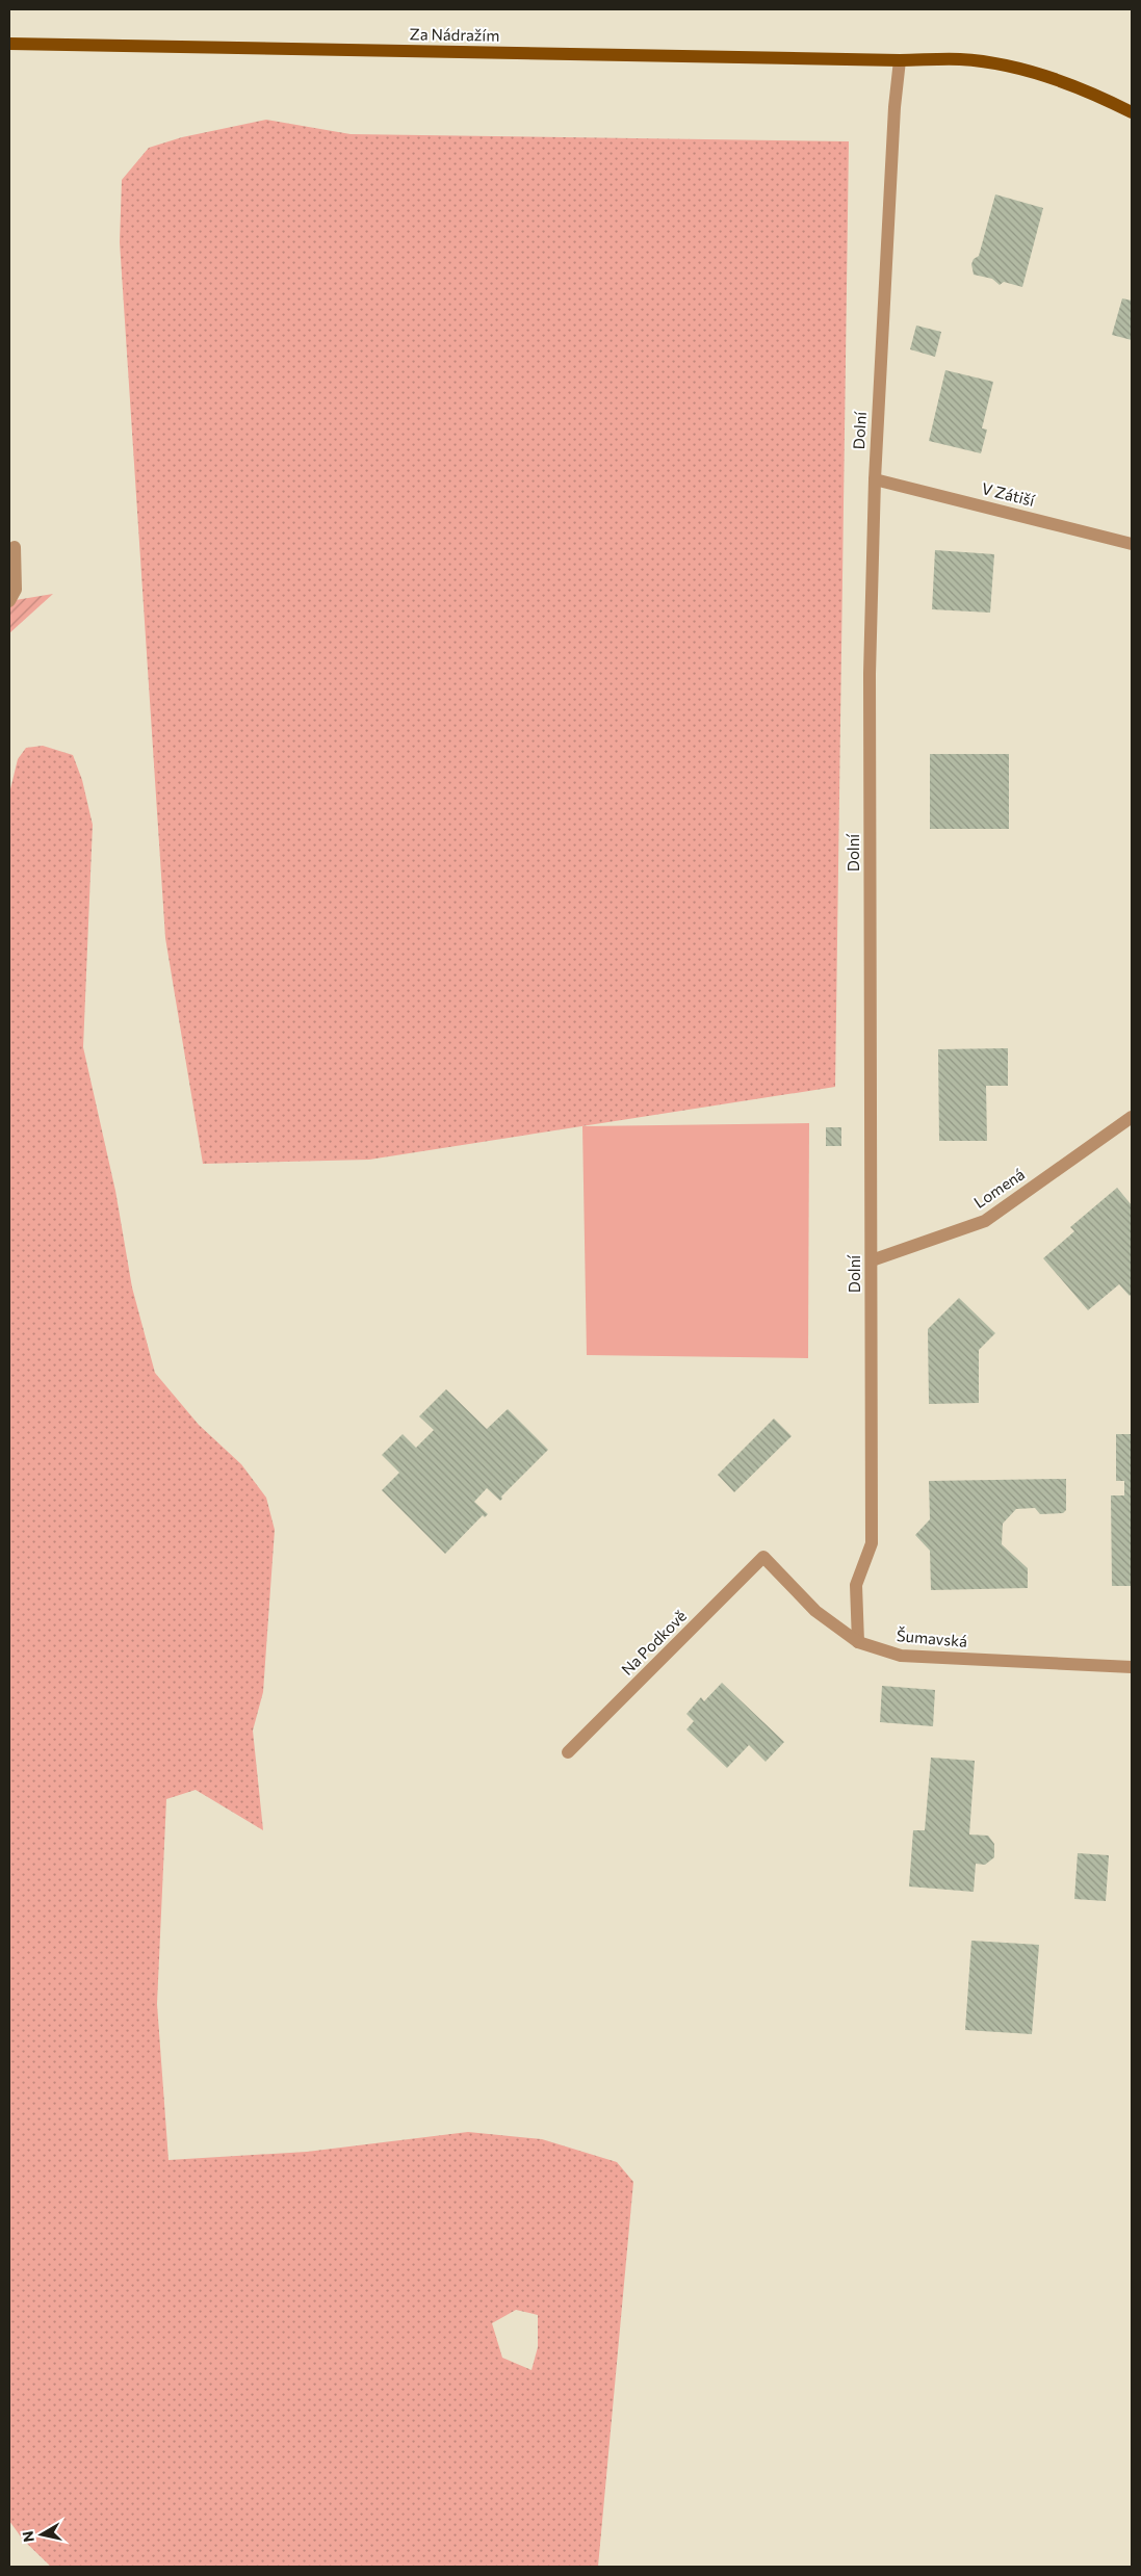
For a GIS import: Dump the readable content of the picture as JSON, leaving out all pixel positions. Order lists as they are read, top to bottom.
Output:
{
  "streets": {
    "main road": ["Za Nádražím"],
    "street": [
      "Dolní",
      "V Zátiší",
      "Lomená",
      "Šumavská",
      "Na Podkově"
    ]
  },
  "crossings": [
    ["Za Nádražím", "Dolní"],
    ["Dolní", "V Zátiší"],
    ["Dolní", "Lomená"],
    ["Dolní", "Šumavská"],
    ["Šumavská", "Na Podkově"]
  ],
  "north": "left"
}
